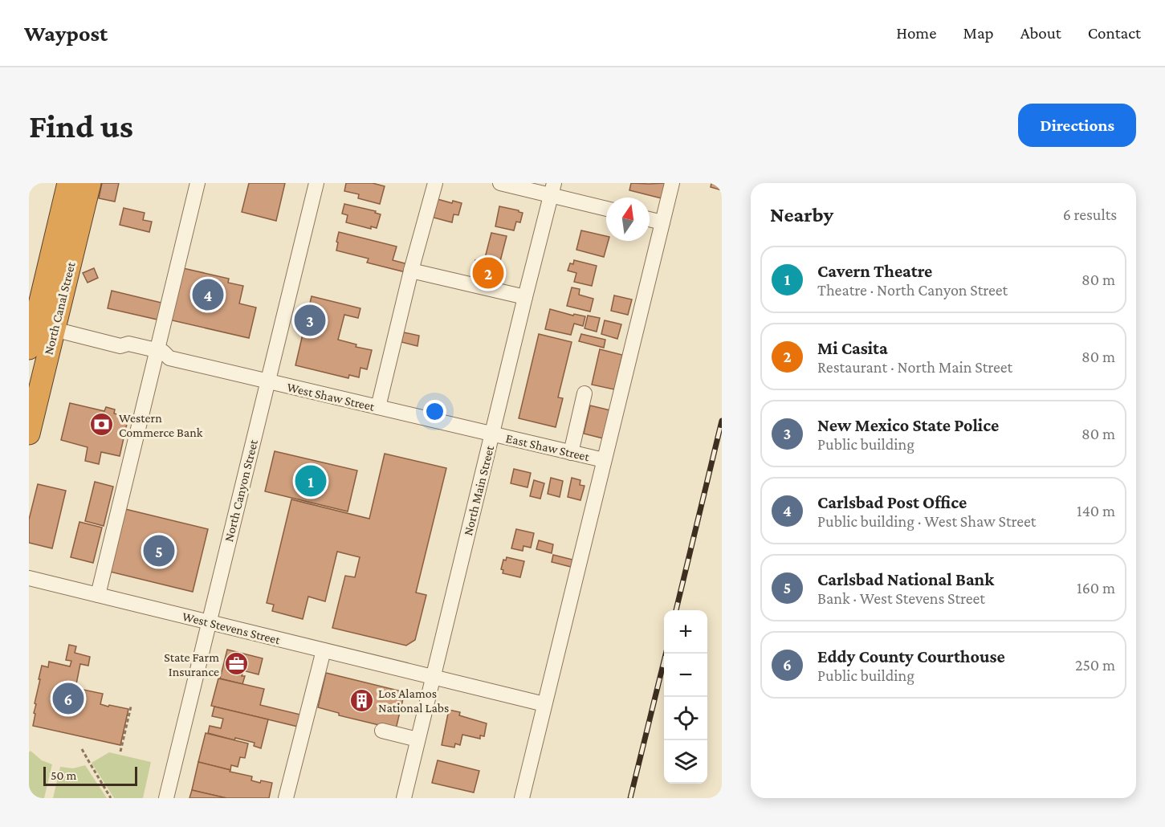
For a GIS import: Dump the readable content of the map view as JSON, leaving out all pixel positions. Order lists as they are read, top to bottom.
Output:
{
  "streets": {
    "highway": ["North Canal Street"],
    "street": [
      "West Shaw Street",
      "East Shaw Street",
      "North Canyon Street",
      "North Main Street",
      "West Stevens Street"
    ]
  },
  "crossings": [
    ["North Canal Street", "West Shaw Street"],
    ["West Shaw Street", "East Shaw Street"],
    ["West Shaw Street", "North Canyon Street"],
    ["West Shaw Street", "North Main Street"],
    ["East Shaw Street", "North Main Street"],
    ["North Canyon Street", "West Stevens Street"],
    ["North Main Street", "West Stevens Street"]
  ],
  "places": {
    "bank": ["Western Commerce Bank"],
    "office": ["State Farm Insurance"],
    "building": ["Los Alamos National Labs"]
  },
  "scale_bar": "50 m",
  "north": "top",
  "page": {
    "header": "Waypost",
    "nav": [
      "Home",
      "Map",
      "About",
      "Contact"
    ],
    "buttons": "Directions",
    "title": "Find us",
    "heading": ["Nearby", "6 results"],
    "list": [
      {
        "mark": "1",
        "name": "Cavern Theatre",
        "note": "Theatre · North Canyon Street",
        "value": "80 m"
      },
      {
        "mark": "2",
        "name": "Mi Casita",
        "note": "Restaurant · North Main Street",
        "value": "80 m"
      },
      {
        "mark": "3",
        "name": "New Mexico State Police",
        "note": "Public building",
        "value": "80 m"
      },
      {
        "mark": "4",
        "name": "Carlsbad Post Office",
        "note": "Public building · West Shaw Street",
        "value": "140 m"
      },
      {
        "mark": "5",
        "name": "Carlsbad National Bank",
        "note": "Bank · West Stevens Street",
        "value": "160 m"
      },
      {
        "mark": "6",
        "name": "Eddy County Courthouse",
        "note": "Public building",
        "value": "250 m"
      }
    ],
    "pins": [
      "2",
      "4",
      "3",
      "1",
      "5",
      "6"
    ],
    "map_buttons": ["+", "−"],
    "scale": "50 m"
  }
}
